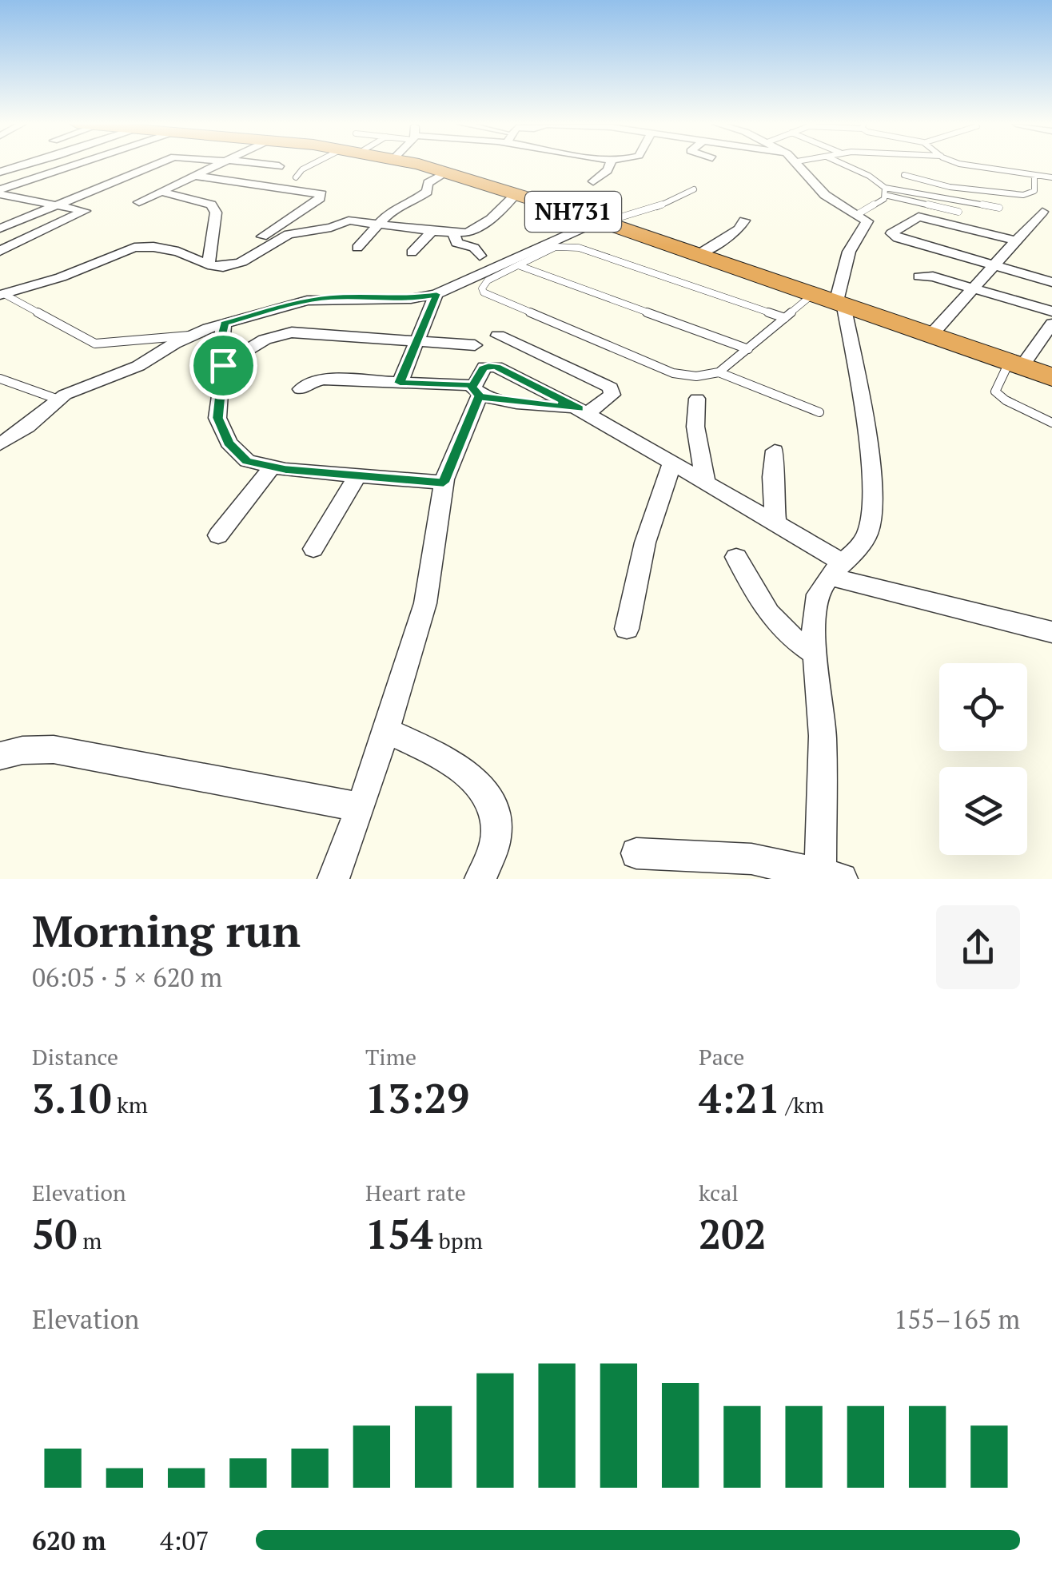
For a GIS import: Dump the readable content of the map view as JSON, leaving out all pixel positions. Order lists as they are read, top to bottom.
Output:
{
  "streets": {
    "highway": ["NH731"]
  },
  "page": {
    "heading": ["Morning run", "06:05 · 5 × 620 m"],
    "stats": [
      ["Distance", "3.10 km"],
      ["Time", "13:29"],
      ["Pace", "4:21 /km"],
      ["Elevation", "50 m"],
      ["Heart rate", "154 bpm"],
      ["kcal", "202"]
    ],
    "chart": ["Elevation", "155–165 m"],
    "list": [
      {
        "name": "620 m",
        "note": "4:07"
      }
    ]
  }
}
